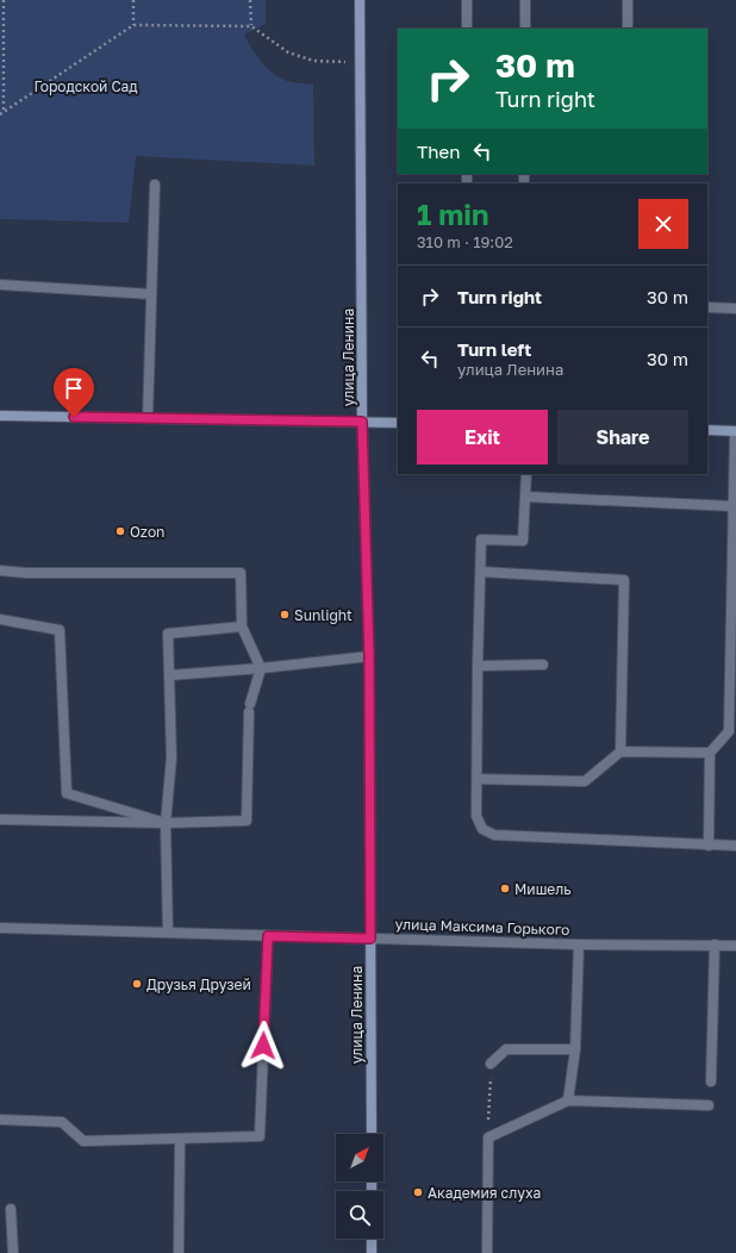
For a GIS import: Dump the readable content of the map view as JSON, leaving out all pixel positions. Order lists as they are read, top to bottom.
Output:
{
  "streets": {
    "main road": ["улица Ленина"],
    "street": ["улица Максима Горького"]
  },
  "crossings": [
    ["улица Ленина", "улица Максима Горького"]
  ],
  "parks": ["Городской Сад"],
  "places": [
    "Ozon",
    "Sunlight",
    "Мишель",
    "Друзья Друзей",
    "Академия слуха"
  ],
  "north": "top right",
  "page": {
    "turn": ["30 m", "Turn right"],
    "then": "Then",
    "heading": ["1 min", "310 m · 19:02"],
    "list": [
      {
        "name": "Turn right",
        "value": "30 m"
      },
      {
        "name": "Turn left",
        "note": "улица Ленина",
        "value": "30 m"
      }
    ],
    "buttons": ["Exit", "Share"]
  }
}
